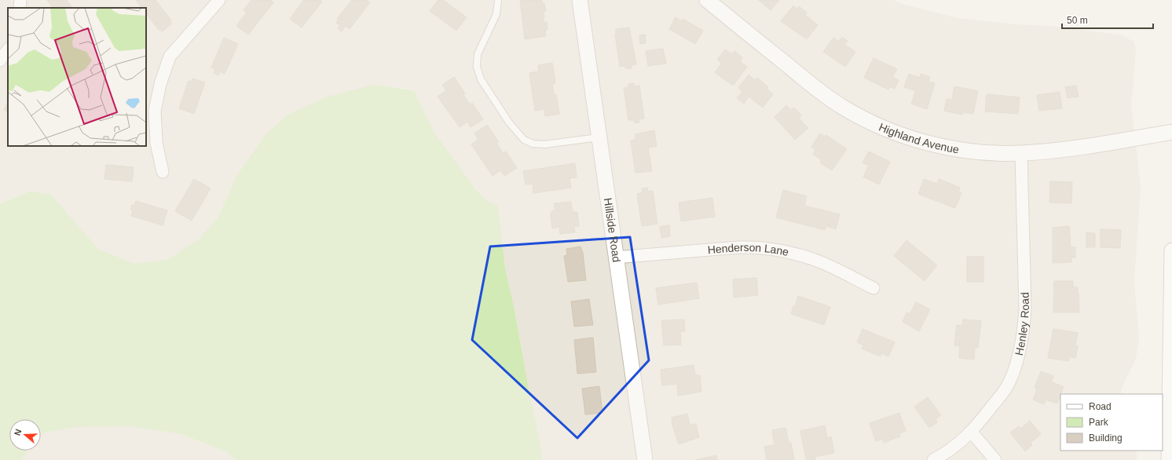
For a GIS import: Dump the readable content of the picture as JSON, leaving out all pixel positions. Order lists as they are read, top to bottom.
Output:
{
  "streets": {
    "street": [
      "Highland Avenue",
      "Hillside Road",
      "Henderson Lane",
      "Henley Road"
    ]
  },
  "crossings": [
    ["Highland Avenue", "Henley Road"],
    ["Hillside Road", "Henderson Lane"]
  ],
  "legend": ["Road", "Park", "Building"],
  "scale_bar": "50 m",
  "north": "left"
}
